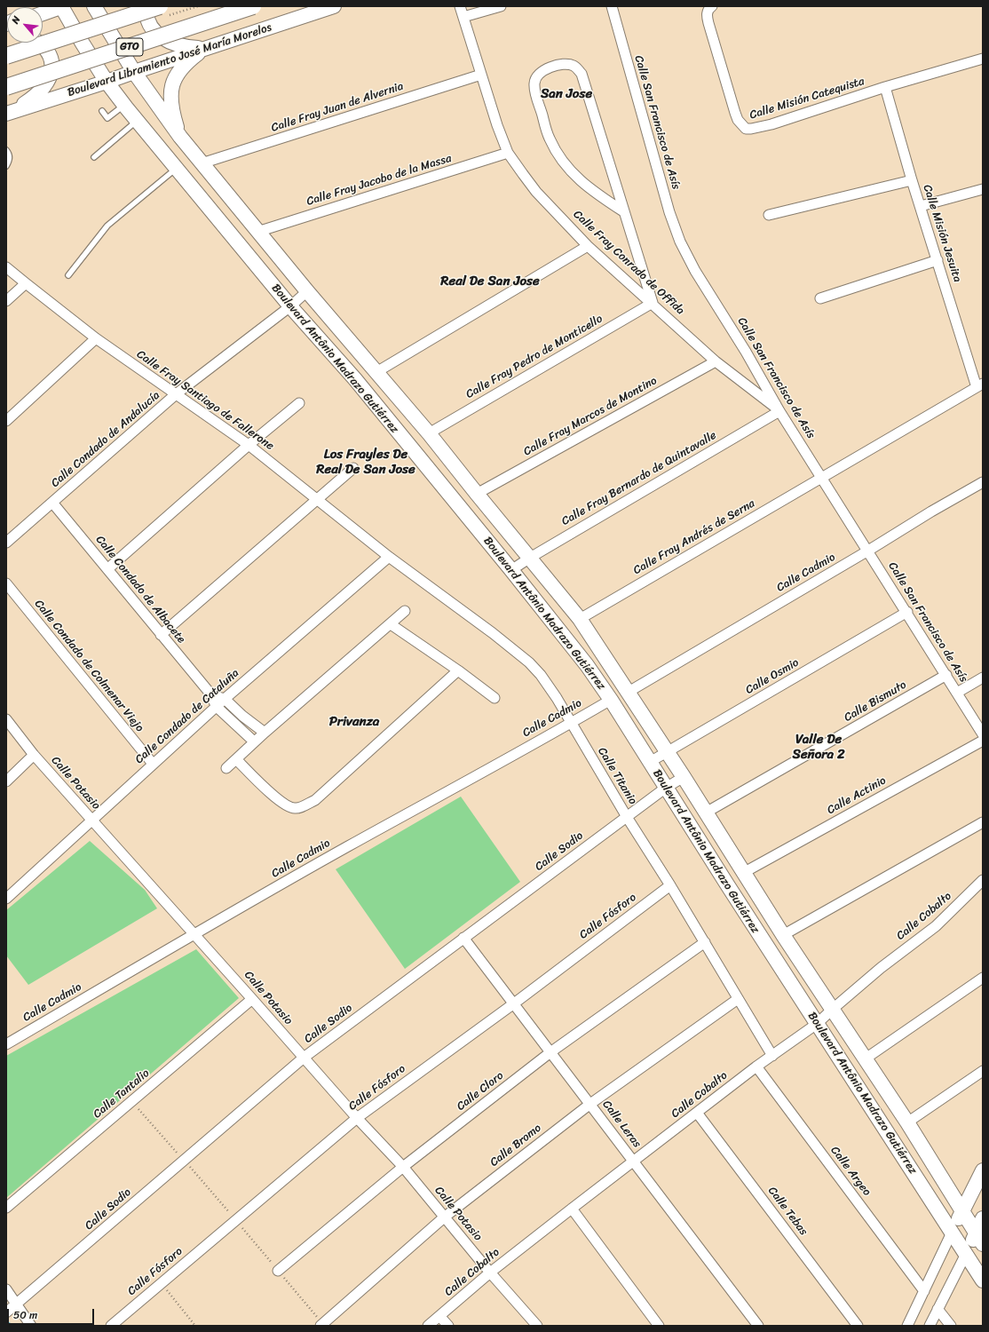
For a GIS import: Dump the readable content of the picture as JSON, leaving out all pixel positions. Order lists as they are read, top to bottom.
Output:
{
  "streets": {
    "main road": ["GTO"],
    "street": [
      "Boulevard Libramiento José María Morelos",
      "Calle Misión Catequista",
      "Calle Fray Juan de Alvernia",
      "Calle San Francisco de Asís",
      "Calle Fray Jacobo de la Massa",
      "Calle Misión Jesuita",
      "Calle Fray Conrado de Offida",
      "Calle Fray Pedro de Monticello",
      "Boulevard Antônio Madrazo Gutiérrez",
      "Calle Fray Santiago de Fallerone",
      "Calle Fray Marcos de Montino",
      "Calle Condado de Andalucía",
      "Calle Fray Bernardo de Quintavalle",
      "Calle Fray Andrés de Serna",
      "Calle Cadmio",
      "Calle Condado de Albacete",
      "Calle Condado de Colmenar Viejo",
      "Calle Osmio",
      "Calle Bismuto",
      "Calle Condado de Cataluña",
      "Calle Titanio",
      "Calle Potasio",
      "Calle Actinio",
      "Calle Sodio",
      "Calle Fósforo",
      "Calle Cobalto",
      "Calle Cloro",
      "Calle Tantalio",
      "Calle Leras",
      "Calle Bromo",
      "Calle Argeo",
      "Calle Tebas"
    ]
  },
  "crossings": [
    ["Boulevard Libramiento José María Morelos", "Boulevard Antônio Madrazo Gutiérrez"],
    ["Calle Misión Catequista", "Calle Misión Jesuita"],
    ["Calle Fray Juan de Alvernia", "Calle Fray Conrado de Offida"],
    ["Calle Fray Juan de Alvernia", "Boulevard Antônio Madrazo Gutiérrez"],
    ["Calle San Francisco de Asís", "Calle Fray Conrado de Offida"],
    ["Calle San Francisco de Asís", "Calle Fray Bernardo de Quintavalle"],
    ["Calle San Francisco de Asís", "Calle Fray Andrés de Serna"],
    ["Calle San Francisco de Asís", "Calle Cadmio"],
    ["Calle San Francisco de Asís", "Calle Osmio"],
    ["Calle San Francisco de Asís", "Calle Bismuto"],
    ["Calle Fray Jacobo de la Massa", "Calle Fray Conrado de Offida"],
    ["Calle Fray Jacobo de la Massa", "Boulevard Antônio Madrazo Gutiérrez"],
    ["Calle Misión Jesuita", "Calle Fray Andrés de Serna"],
    ["Calle Fray Conrado de Offida", "Calle Fray Pedro de Monticello"],
    ["Calle Fray Conrado de Offida", "Calle Fray Marcos de Montino"],
    ["Calle Fray Conrado de Offida", "Calle Fray Bernardo de Quintavalle"],
    ["Calle Fray Pedro de Monticello", "Boulevard Antônio Madrazo Gutiérrez"],
    ["Boulevard Antônio Madrazo Gutiérrez", "Calle Fray Marcos de Montino"],
    ["Boulevard Antônio Madrazo Gutiérrez", "Calle Condado de Andalucía"],
    ["Boulevard Antônio Madrazo Gutiérrez", "Calle Fray Bernardo de Quintavalle"],
    ["Boulevard Antônio Madrazo Gutiérrez", "Calle Fray Andrés de Serna"],
    ["Boulevard Antônio Madrazo Gutiérrez", "Calle Cadmio"],
    ["Boulevard Antônio Madrazo Gutiérrez", "Calle Osmio"],
    ["Boulevard Antônio Madrazo Gutiérrez", "Calle Bismuto"],
    ["Boulevard Antônio Madrazo Gutiérrez", "Calle Actinio"],
    ["Boulevard Antônio Madrazo Gutiérrez", "Calle Sodio"],
    ["Boulevard Antônio Madrazo Gutiérrez", "Calle Cobalto"],
    ["Calle Fray Santiago de Fallerone", "Calle Condado de Andalucía"],
    ["Calle Fray Santiago de Fallerone", "Calle Condado de Cataluña"],
    ["Calle Fray Santiago de Fallerone", "Calle Titanio"],
    ["Calle Condado de Andalucía", "Calle Condado de Albacete"],
    ["Calle Cadmio", "Calle Titanio"],
    ["Calle Cadmio", "Calle Potasio"],
    ["Calle Condado de Albacete", "Calle Condado de Cataluña"],
    ["Calle Condado de Colmenar Viejo", "Calle Condado de Cataluña"],
    ["Calle Condado de Cataluña", "Calle Titanio"],
    ["Calle Condado de Cataluña", "Calle Potasio"],
    ["Calle Titanio", "Calle Sodio"],
    ["Calle Titanio", "Calle Fósforo"],
    ["Calle Titanio", "Calle Cobalto"],
    ["Calle Titanio", "Calle Cloro"],
    ["Calle Titanio", "Calle Bromo"],
    ["Calle Potasio", "Calle Sodio"],
    ["Calle Potasio", "Calle Fósforo"],
    ["Calle Potasio", "Calle Cobalto"],
    ["Calle Potasio", "Calle Cloro"],
    ["Calle Potasio", "Calle Tantalio"],
    ["Calle Potasio", "Calle Bromo"],
    ["Calle Sodio", "Calle Leras"],
    ["Calle Fósforo", "Calle Leras"],
    ["Calle Cobalto", "Calle Leras"],
    ["Calle Cobalto", "Calle Argeo"],
    ["Calle Cobalto", "Calle Tebas"],
    ["Calle Cloro", "Calle Leras"],
    ["Calle Leras", "Calle Bromo"]
  ],
  "districts": [
    "San Jose",
    "Real De San Jose",
    "Los Frayles De Real De San Jose",
    "Privanza",
    "Valle De Señora 2"
  ],
  "scale_bar": "50 m",
  "north": "top left"
}
